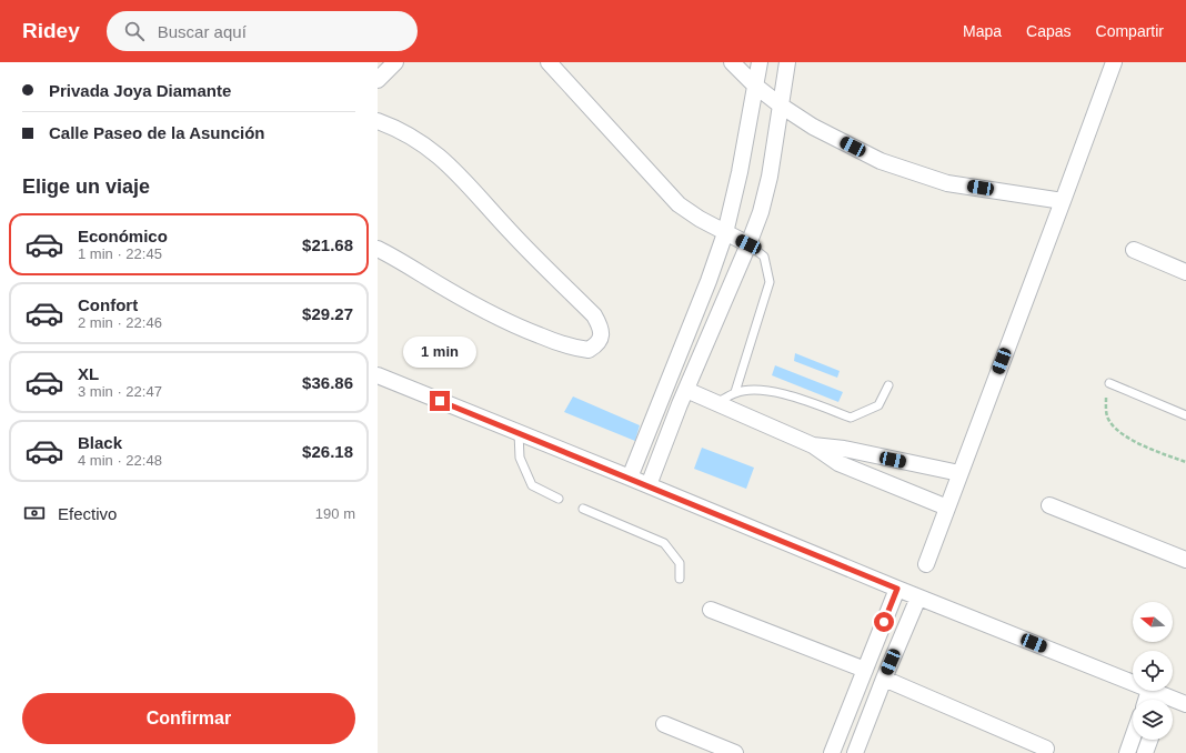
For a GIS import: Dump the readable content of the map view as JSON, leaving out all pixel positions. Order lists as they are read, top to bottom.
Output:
{
  "north": "left",
  "page": {
    "header": "Ridey",
    "search": "Buscar aquí",
    "nav": ["Mapa", "Capas", "Compartir"],
    "banner": ["Privada Joya Diamante", "Calle Paseo de la Asunción"],
    "heading": "Elige un viaje",
    "list": [
      {
        "name": "Económico",
        "note": "1 min · 22:45",
        "value": "$21.68"
      },
      {
        "name": "Confort",
        "note": "2 min · 22:46",
        "value": "$29.27"
      },
      {
        "name": "XL",
        "note": "3 min · 22:47",
        "value": "$36.86"
      },
      {
        "name": "Black",
        "note": "4 min · 22:48",
        "value": "$26.18"
      }
    ],
    "bubble": "1 min",
    "pay": ["Efectivo", "190 m"],
    "buttons": "Confirmar"
  }
}
